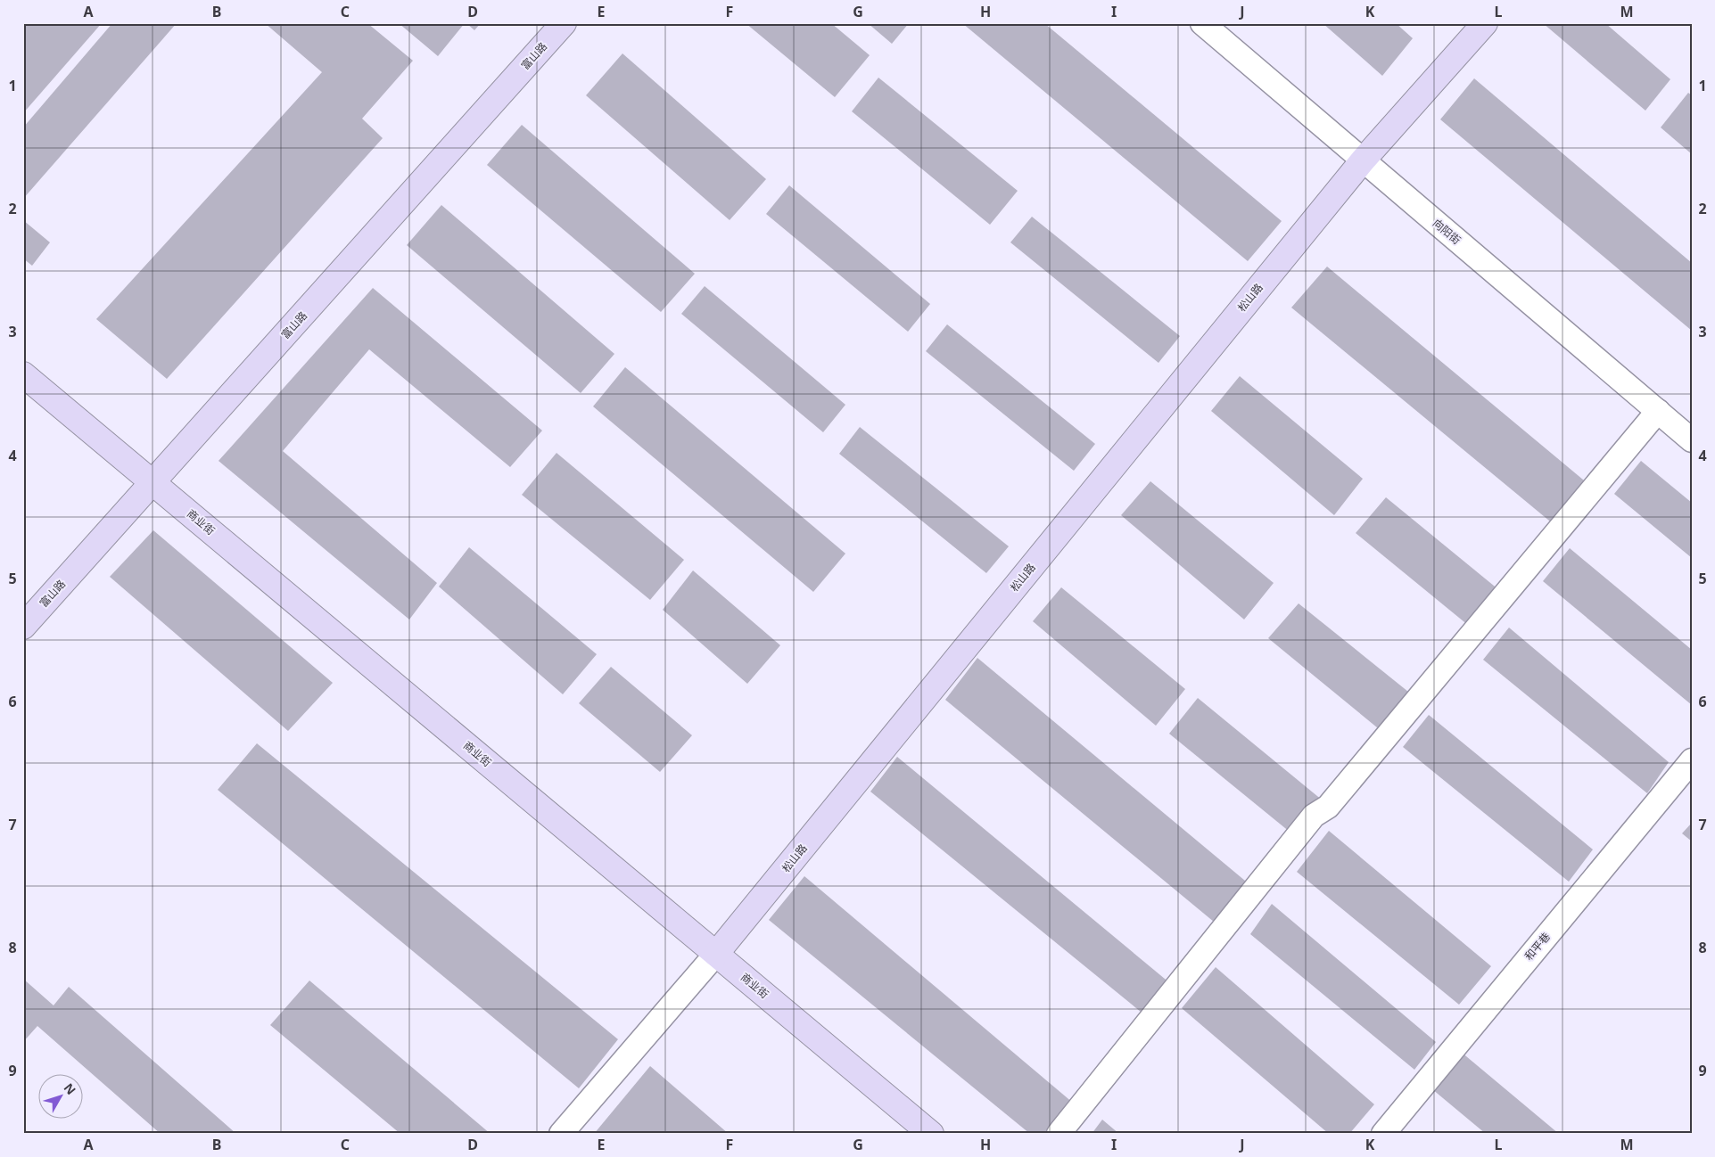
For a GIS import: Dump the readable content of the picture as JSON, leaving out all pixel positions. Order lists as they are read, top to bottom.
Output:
{
  "streets": {
    "street": [
      "富山路",
      "向阳街",
      "松山路",
      "商业街",
      "和平巷"
    ]
  },
  "crossings": [
    ["富山路", "商业街"],
    ["向阳街", "松山路"],
    ["松山路", "商业街"]
  ],
  "north": "top right",
  "grid": {
    "columns": [
      "A",
      "B",
      "C",
      "D",
      "E",
      "F",
      "G",
      "H",
      "I",
      "J",
      "K",
      "L",
      "M"
    ],
    "rows": [
      "1",
      "2",
      "3",
      "4",
      "5",
      "6",
      "7",
      "8",
      "9"
    ]
  }
}
